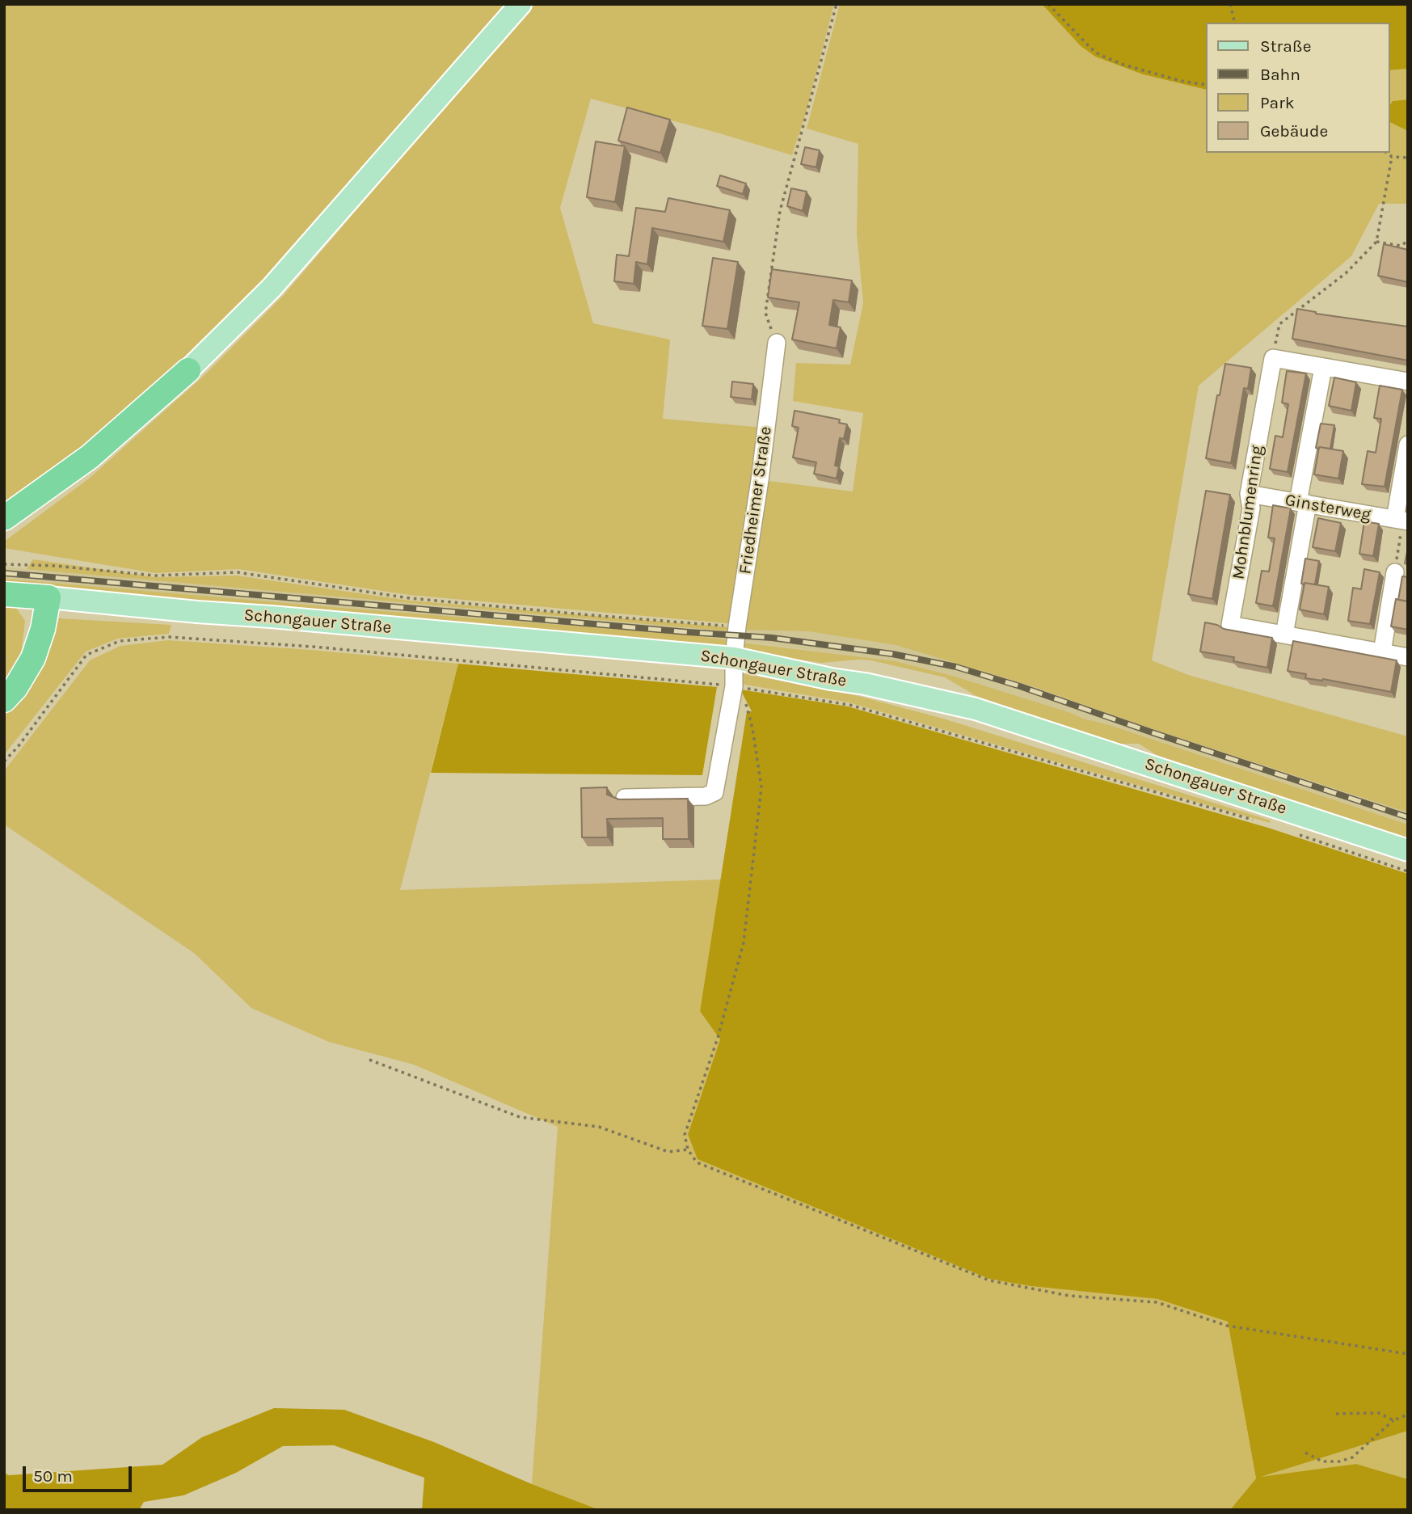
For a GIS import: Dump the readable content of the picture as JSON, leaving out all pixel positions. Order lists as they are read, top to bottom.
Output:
{
  "streets": {
    "main road": ["Schongauer Straße"],
    "street": ["Friedheimer Straße", "Ginsterweg", "Mohnblumenring"]
  },
  "crossings": [
    ["Friedheimer Straße", "Schongauer Straße"],
    ["Ginsterweg", "Mohnblumenring"]
  ],
  "legend": [
    "Straße",
    "Bahn",
    "Park",
    "Gebäude"
  ],
  "scale_bar": "50 m"
}
